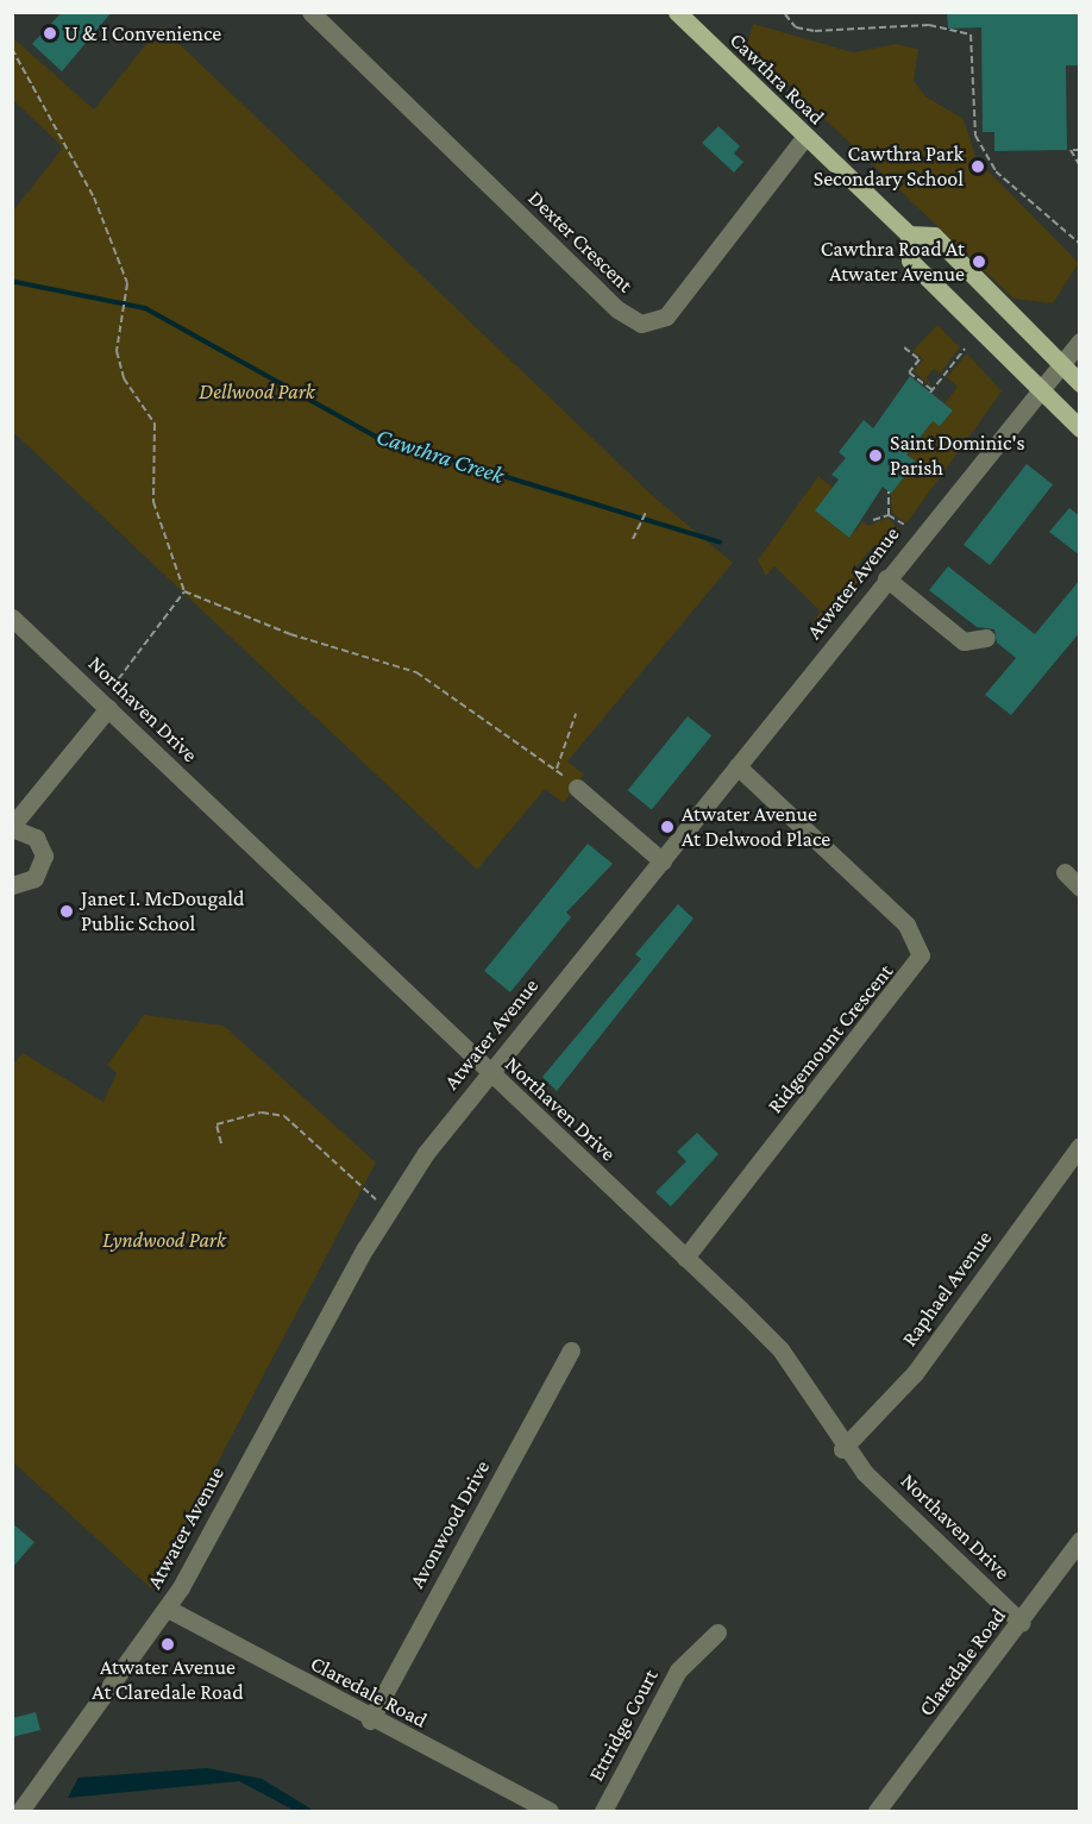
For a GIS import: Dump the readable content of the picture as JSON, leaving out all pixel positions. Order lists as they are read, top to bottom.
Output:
{
  "streets": {
    "main road": ["Cawthra Road"],
    "street": [
      "Dexter Crescent",
      "Atwater Avenue",
      "Northaven Drive",
      "Ridgemount Crescent",
      "Raphael Avenue",
      "Avonwood Drive",
      "Claredale Road",
      "Ettridge Court"
    ]
  },
  "crossings": [
    ["Cawthra Road", "Dexter Crescent"],
    ["Cawthra Road", "Atwater Avenue"],
    ["Atwater Avenue", "Northaven Drive"],
    ["Atwater Avenue", "Ridgemount Crescent"],
    ["Atwater Avenue", "Claredale Road"],
    ["Northaven Drive", "Ridgemount Crescent"],
    ["Northaven Drive", "Raphael Avenue"],
    ["Northaven Drive", "Claredale Road"],
    ["Avonwood Drive", "Claredale Road"]
  ],
  "water": ["Cawthra Creek"],
  "parks": ["Dellwood Park", "Lyndwood Park"],
  "places": [
    "U & I Convenience",
    "Cawthra Park Secondary School",
    "Cawthra Road At Atwater Avenue",
    "Saint Dominic's Parish",
    "Atwater Avenue At Delwood Place",
    "Janet I. McDougald Public School",
    "Atwater Avenue At Claredale Road"
  ]
}
